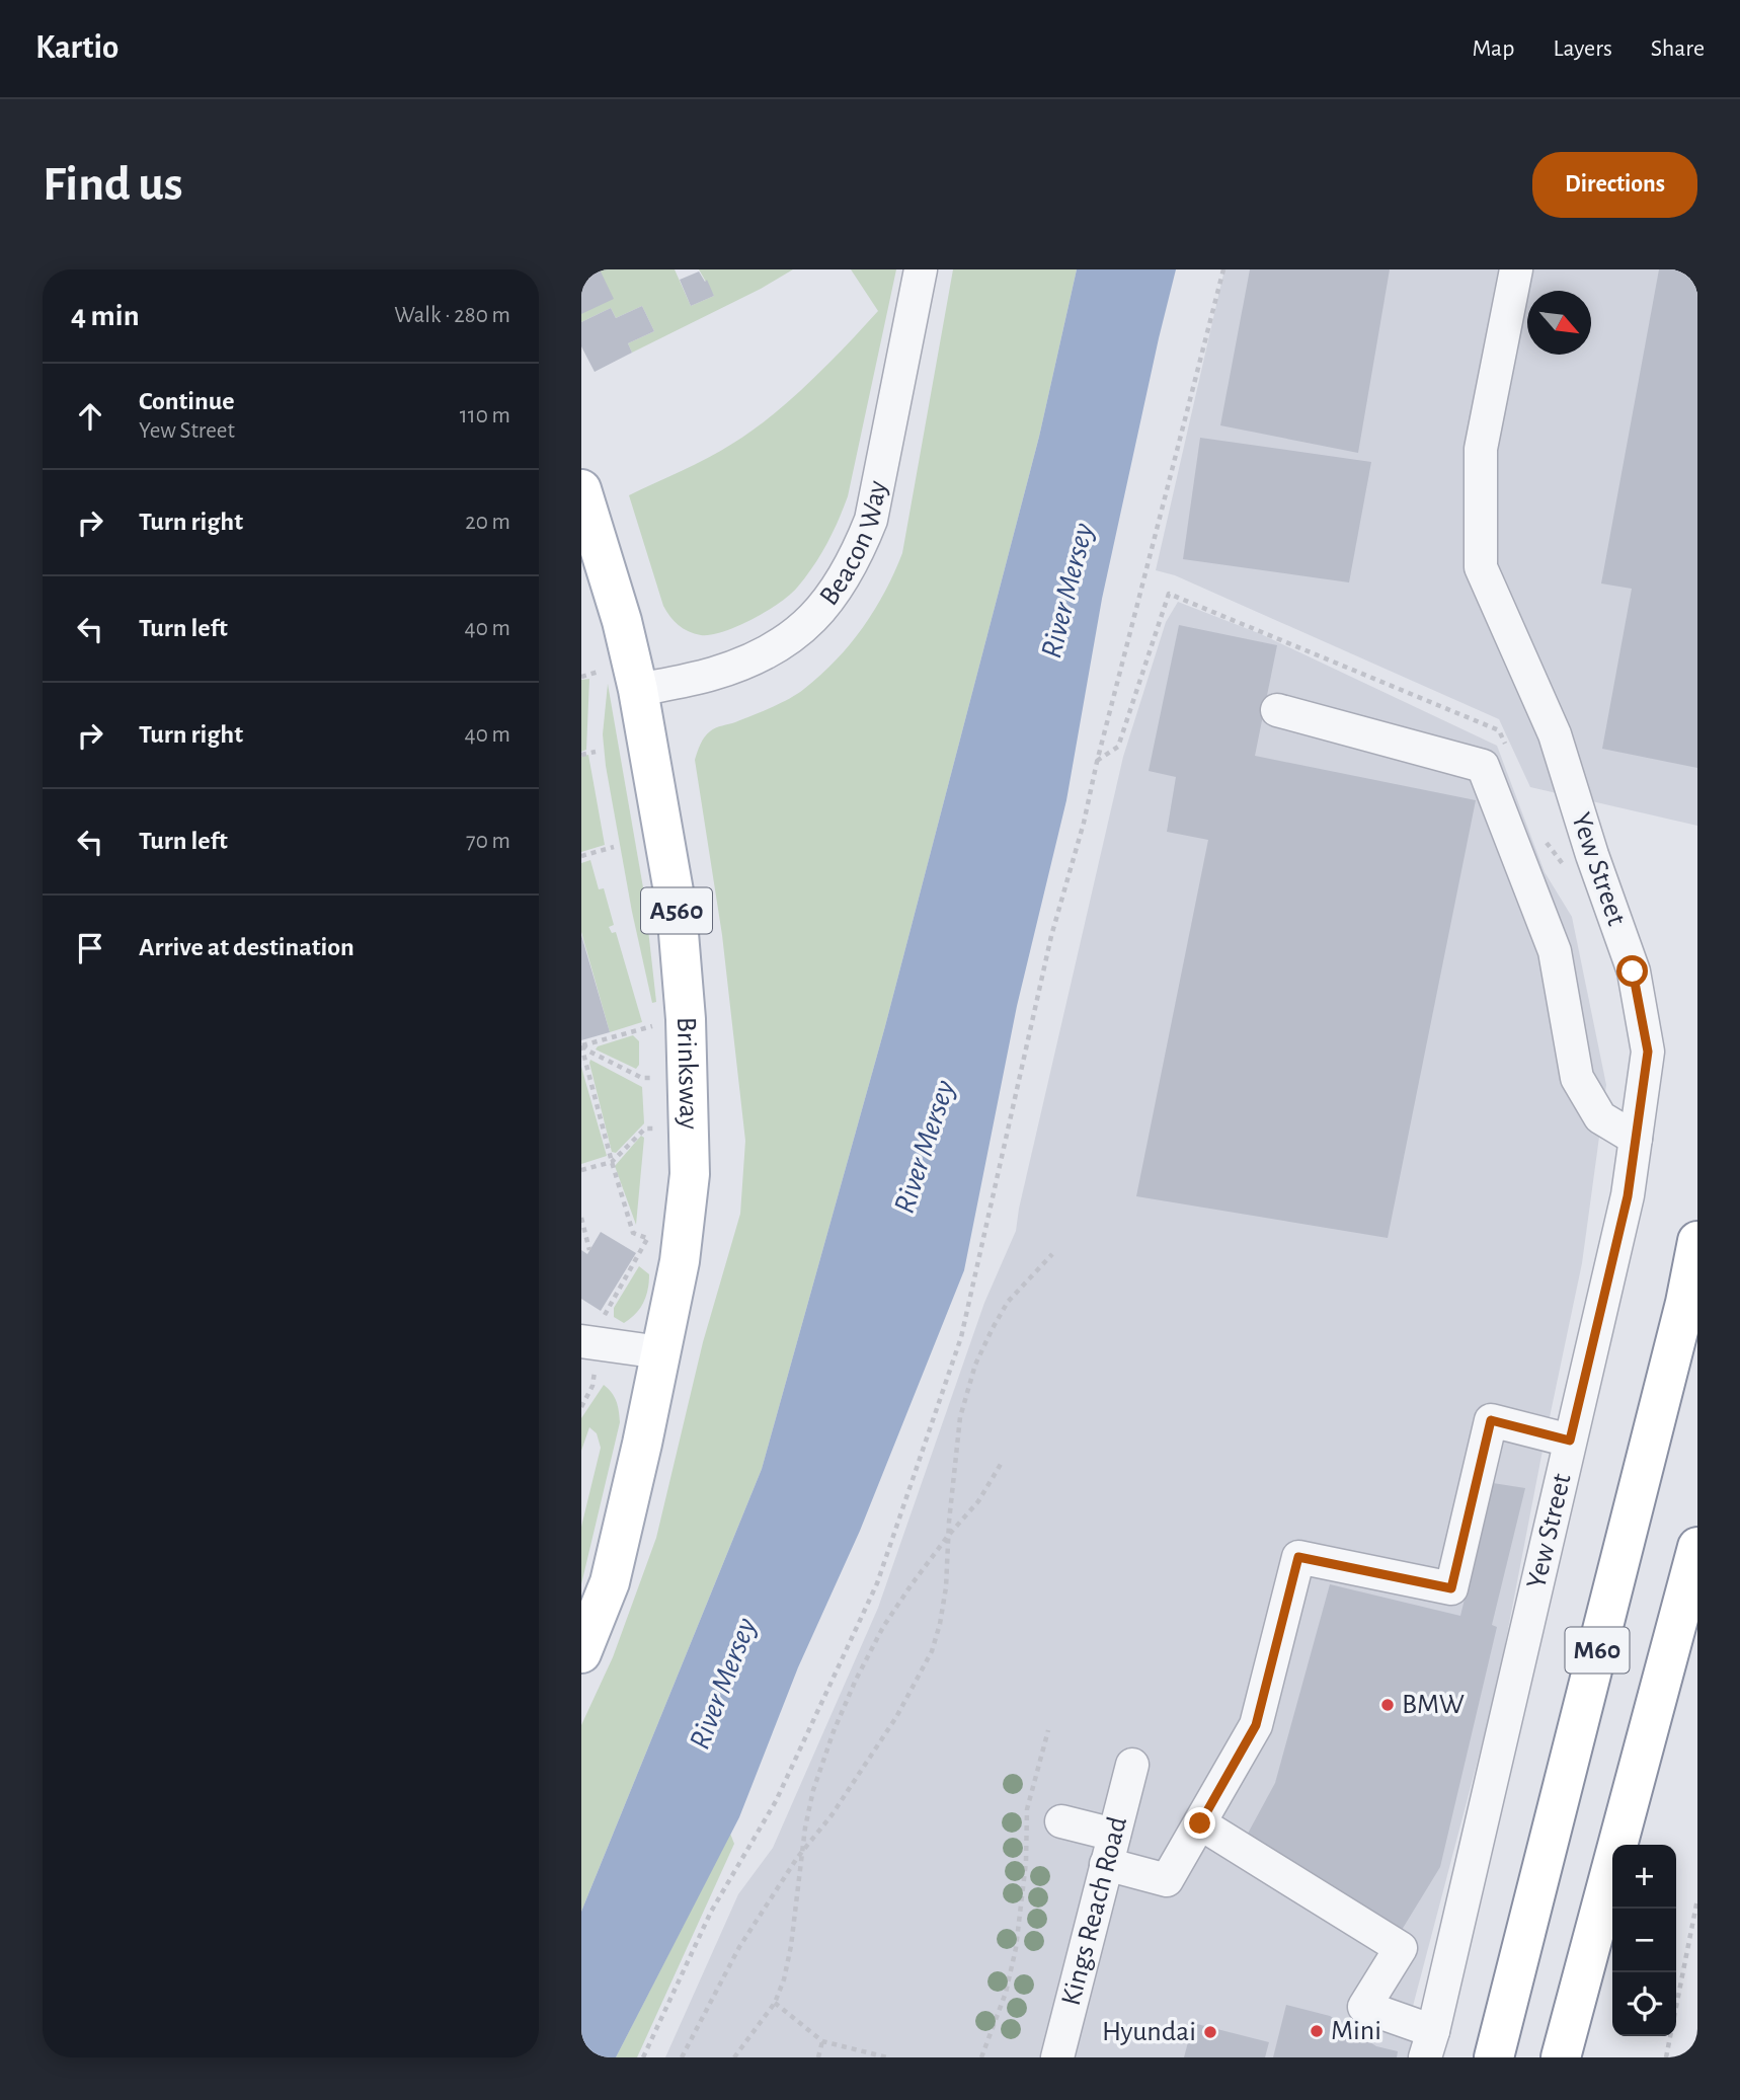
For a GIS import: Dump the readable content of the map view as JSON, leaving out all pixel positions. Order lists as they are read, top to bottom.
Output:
{
  "streets": {
    "main road": ["A560", "Brinksway", "M60"],
    "street": ["Beacon Way", "Yew Street", "Kings Reach Road"]
  },
  "crossings": [
    ["Beacon Way", "Brinksway"]
  ],
  "water": ["River Mersey"],
  "places": ["BMW", "Mini", "Hyundai"],
  "north": "bottom right",
  "page": {
    "header": "Kartio",
    "nav": ["Map", "Layers", "Share"],
    "buttons": "Directions",
    "title": "Find us",
    "heading": ["4 min", "Walk · 280 m"],
    "list": [
      ["Continue", "Yew Street", "110 m"],
      ["Turn right", "20 m"],
      ["Turn left", "40 m"],
      ["Turn right", "40 m"],
      ["Turn left", "70 m"],
      "Arrive at destination"
    ],
    "map_buttons": ["+", "−"]
  }
}
